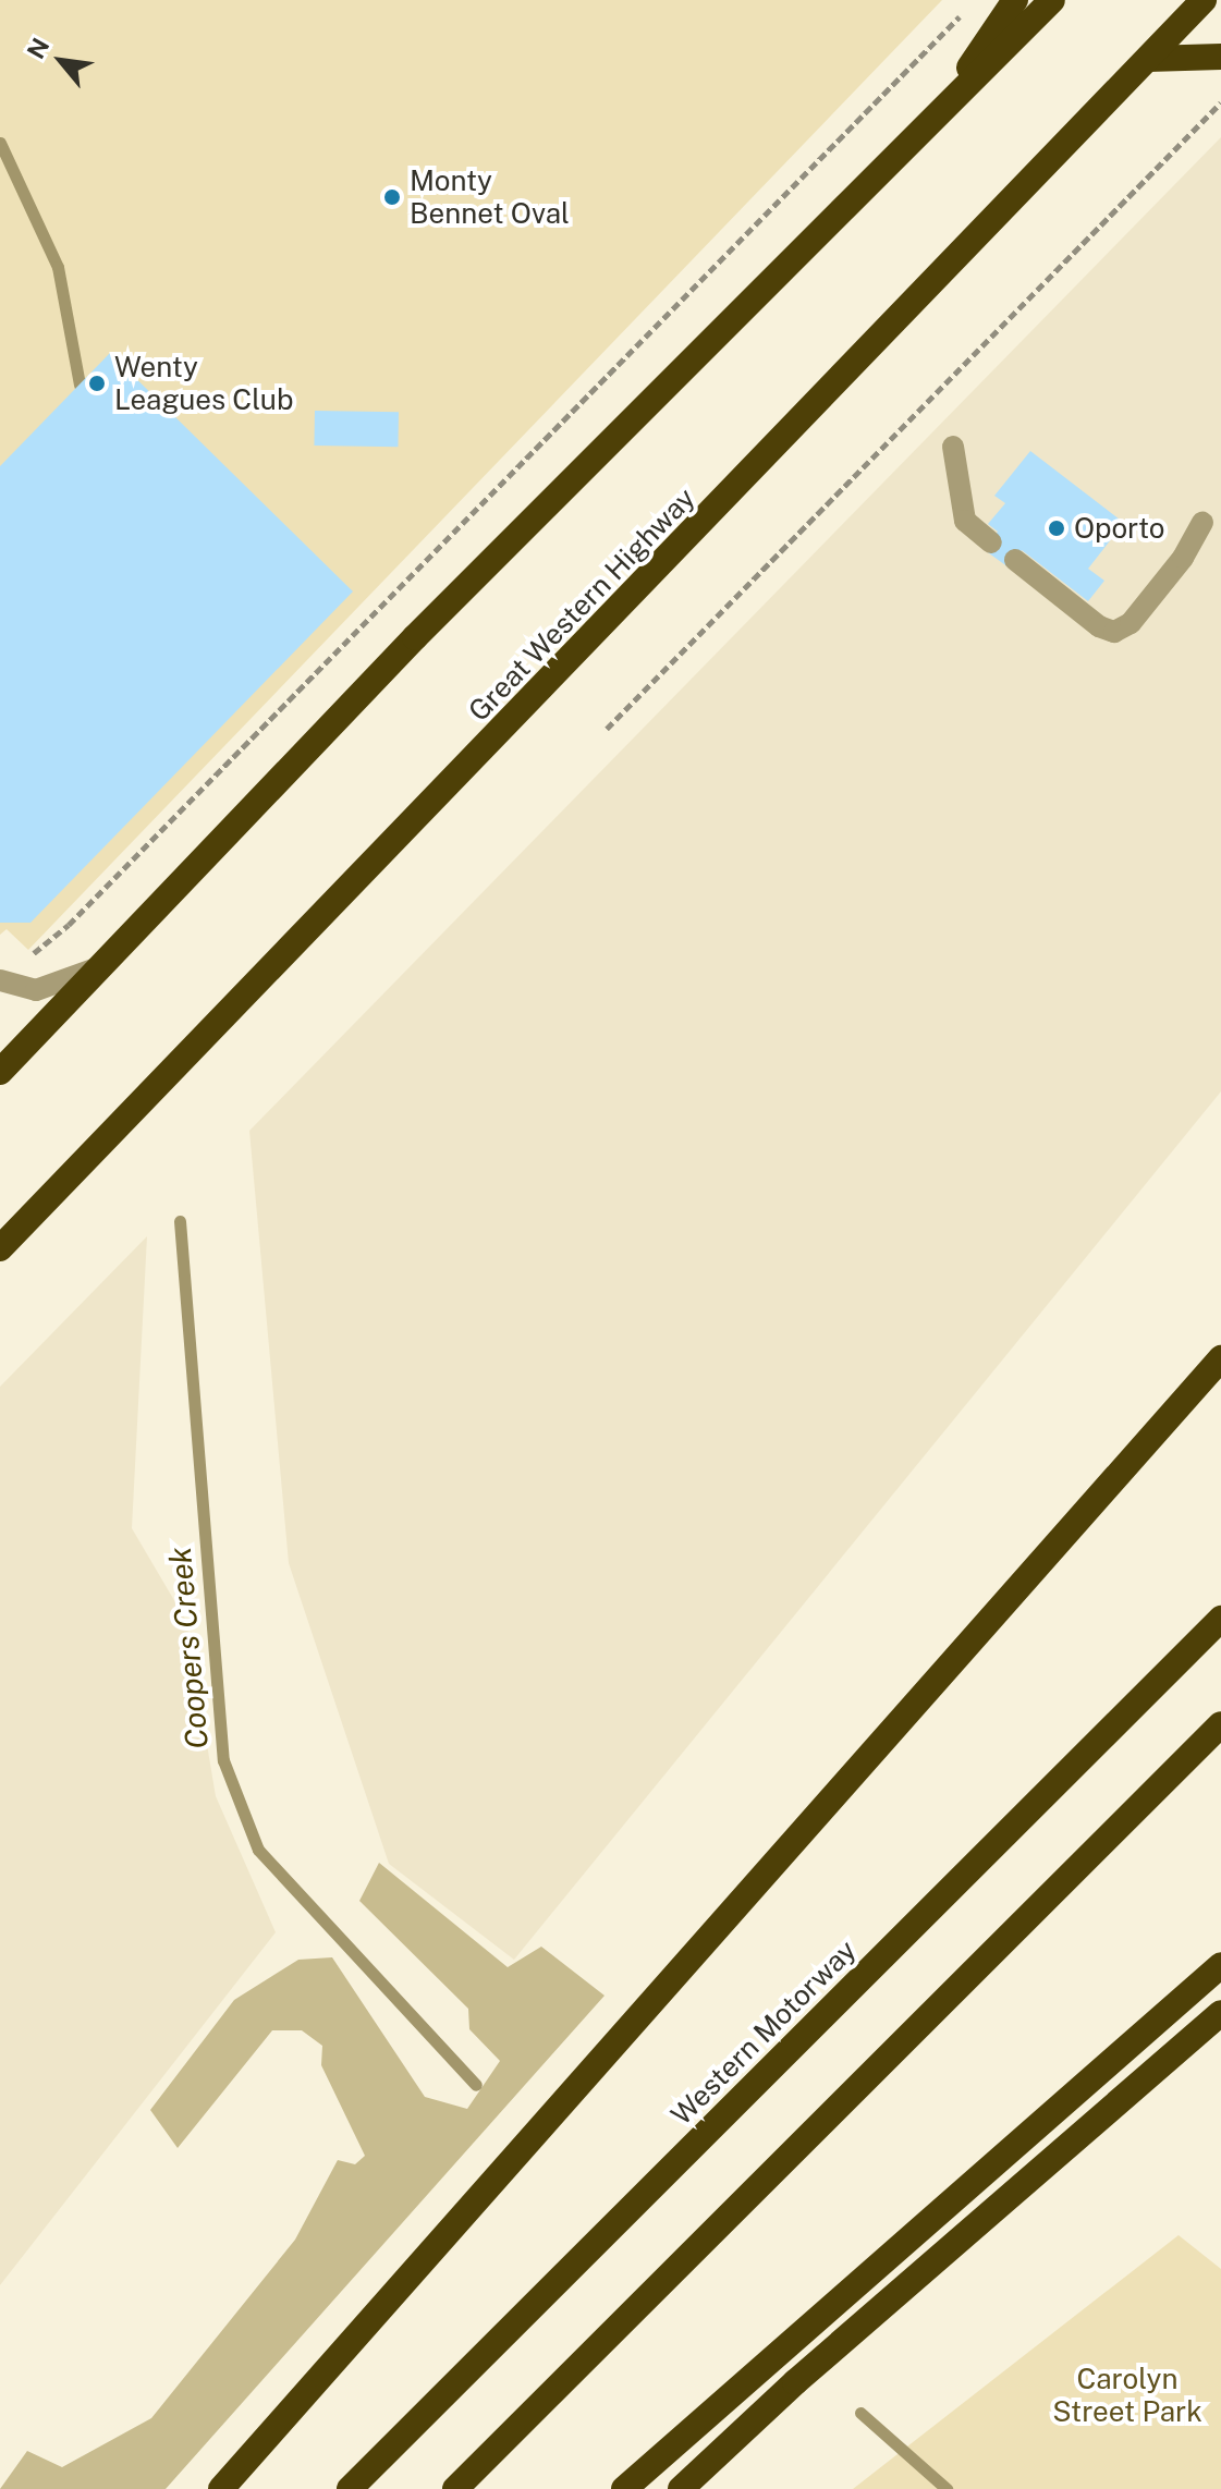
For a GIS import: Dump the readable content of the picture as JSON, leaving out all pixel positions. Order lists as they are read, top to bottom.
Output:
{
  "streets": {
    "highway": ["Great Western Highway", "Western Motorway"]
  },
  "water": ["Coopers Creek"],
  "parks": ["Carolyn Street Park"],
  "places": ["Monty Bennet Oval", "Wenty Leagues Club", "Oporto"],
  "north": "top left"
}
